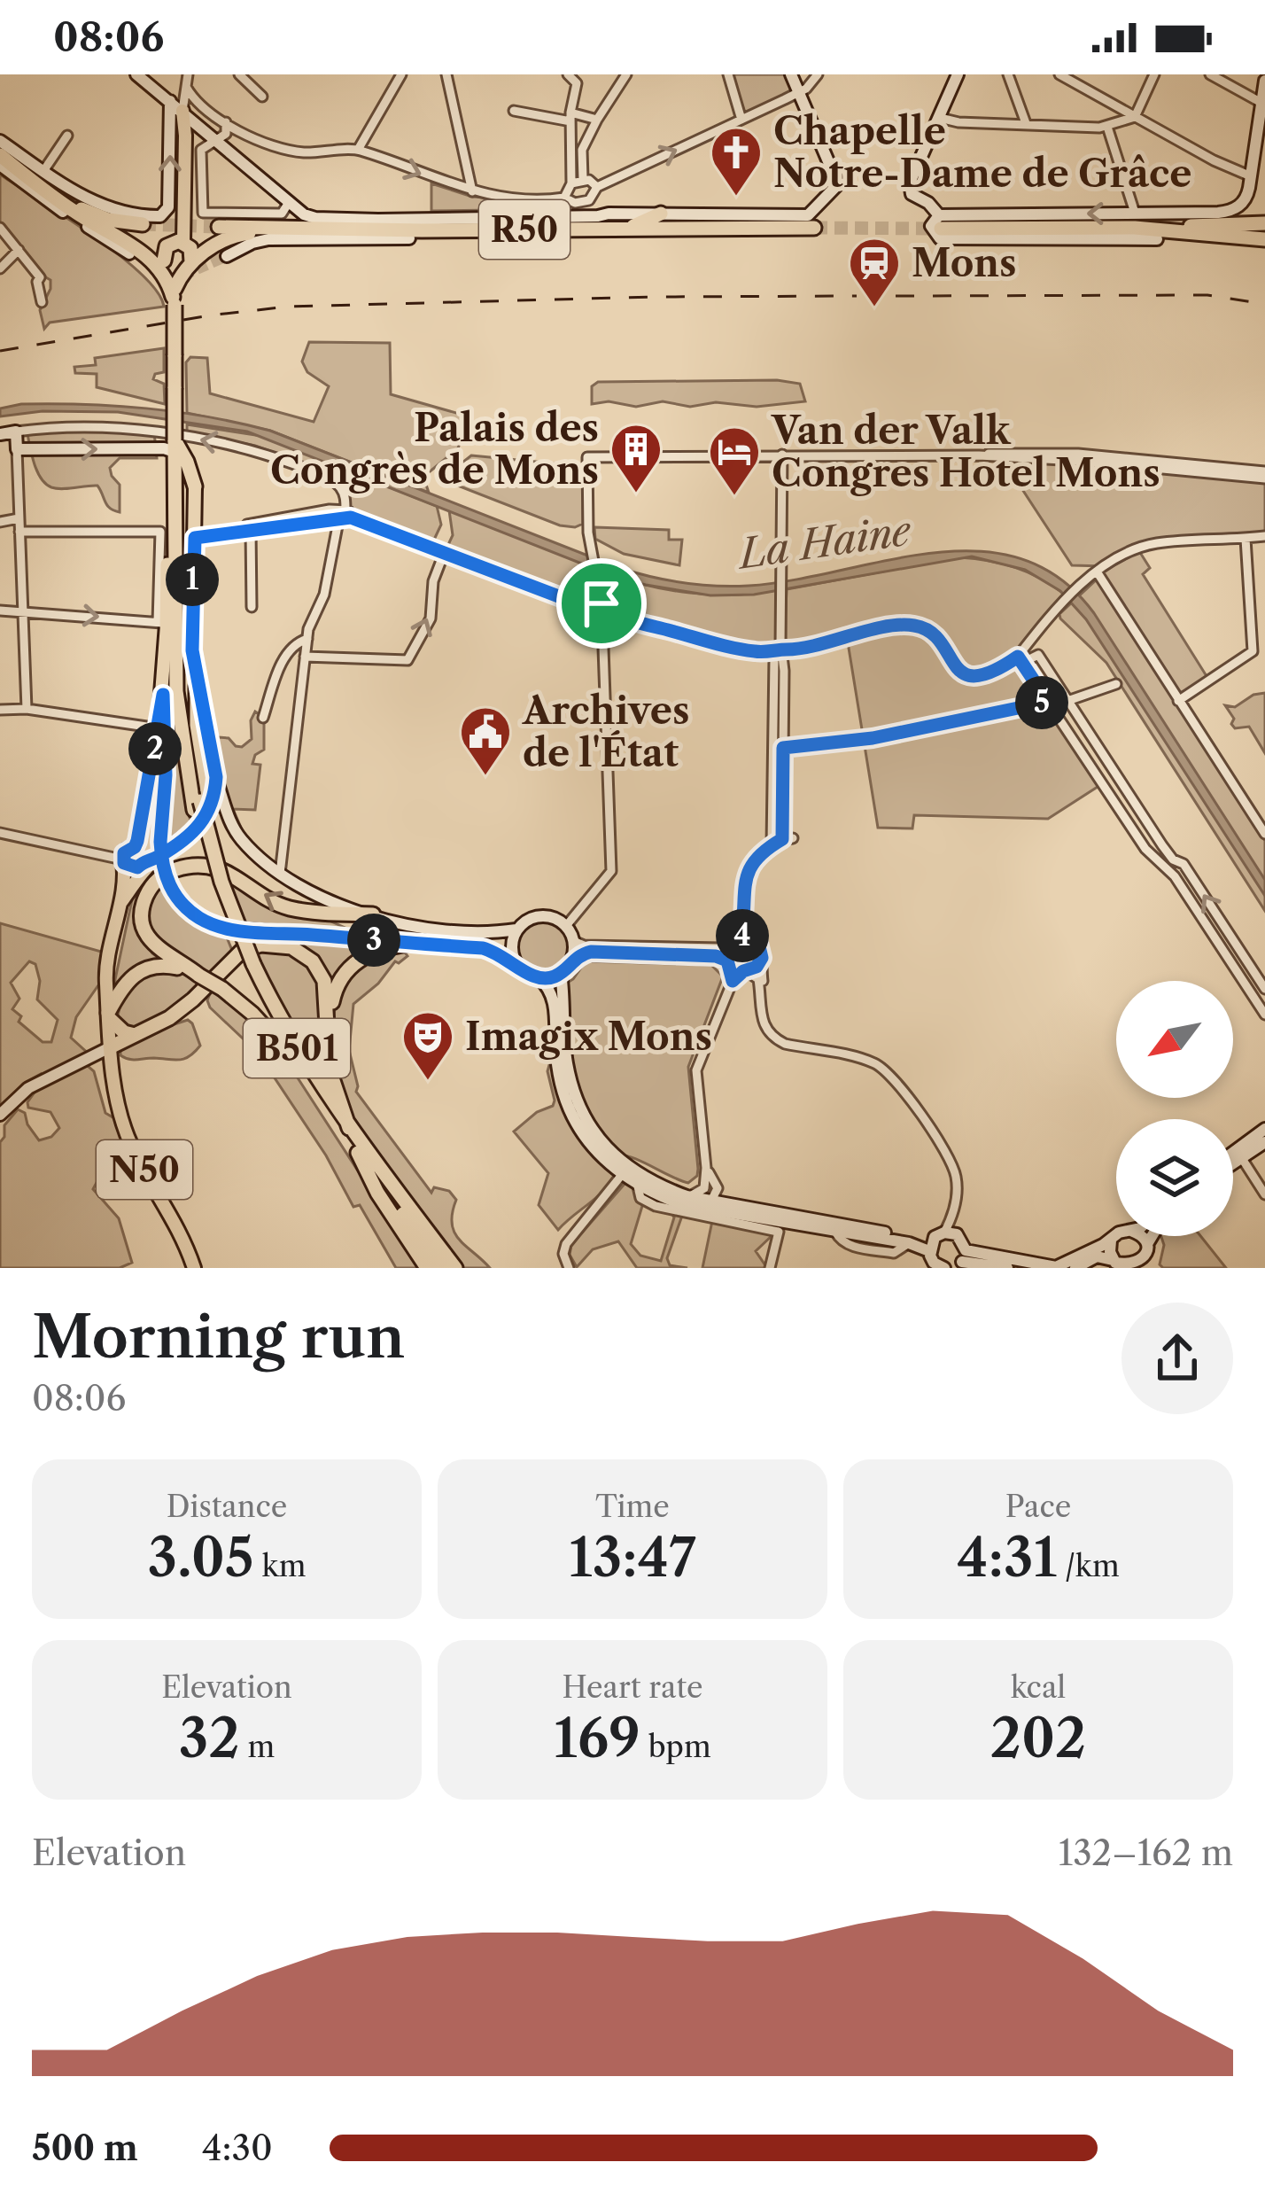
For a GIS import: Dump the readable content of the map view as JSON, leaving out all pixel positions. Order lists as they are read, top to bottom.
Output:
{
  "streets": {
    "highway": ["R50", "B501"],
    "main road": ["N50"]
  },
  "water": ["La Haine"],
  "places": {
    "church": ["Chapelle Notre-Dame de Grâce"],
    "station": ["Mons"],
    "building": ["Palais des Congrès de Mons"],
    "hotel": ["Van der Valk Congres Hotel Mons"],
    "public building": ["Archives de l'État"],
    "theatre": ["Imagix Mons"]
  },
  "north": "bottom left",
  "page": {
    "status": "08:06",
    "pins": [
      "1",
      "5",
      "2",
      "4",
      "3"
    ],
    "heading": ["Morning run", "08:06"],
    "stats": [
      ["Distance", "3.05 km"],
      ["Time", "13:47"],
      ["Pace", "4:31 /km"],
      ["Elevation", "32 m"],
      ["Heart rate", "169 bpm"],
      ["kcal", "202"]
    ],
    "chart": ["Elevation", "132–162 m"],
    "list": [
      {
        "name": "500 m",
        "note": "4:30"
      }
    ]
  }
}
